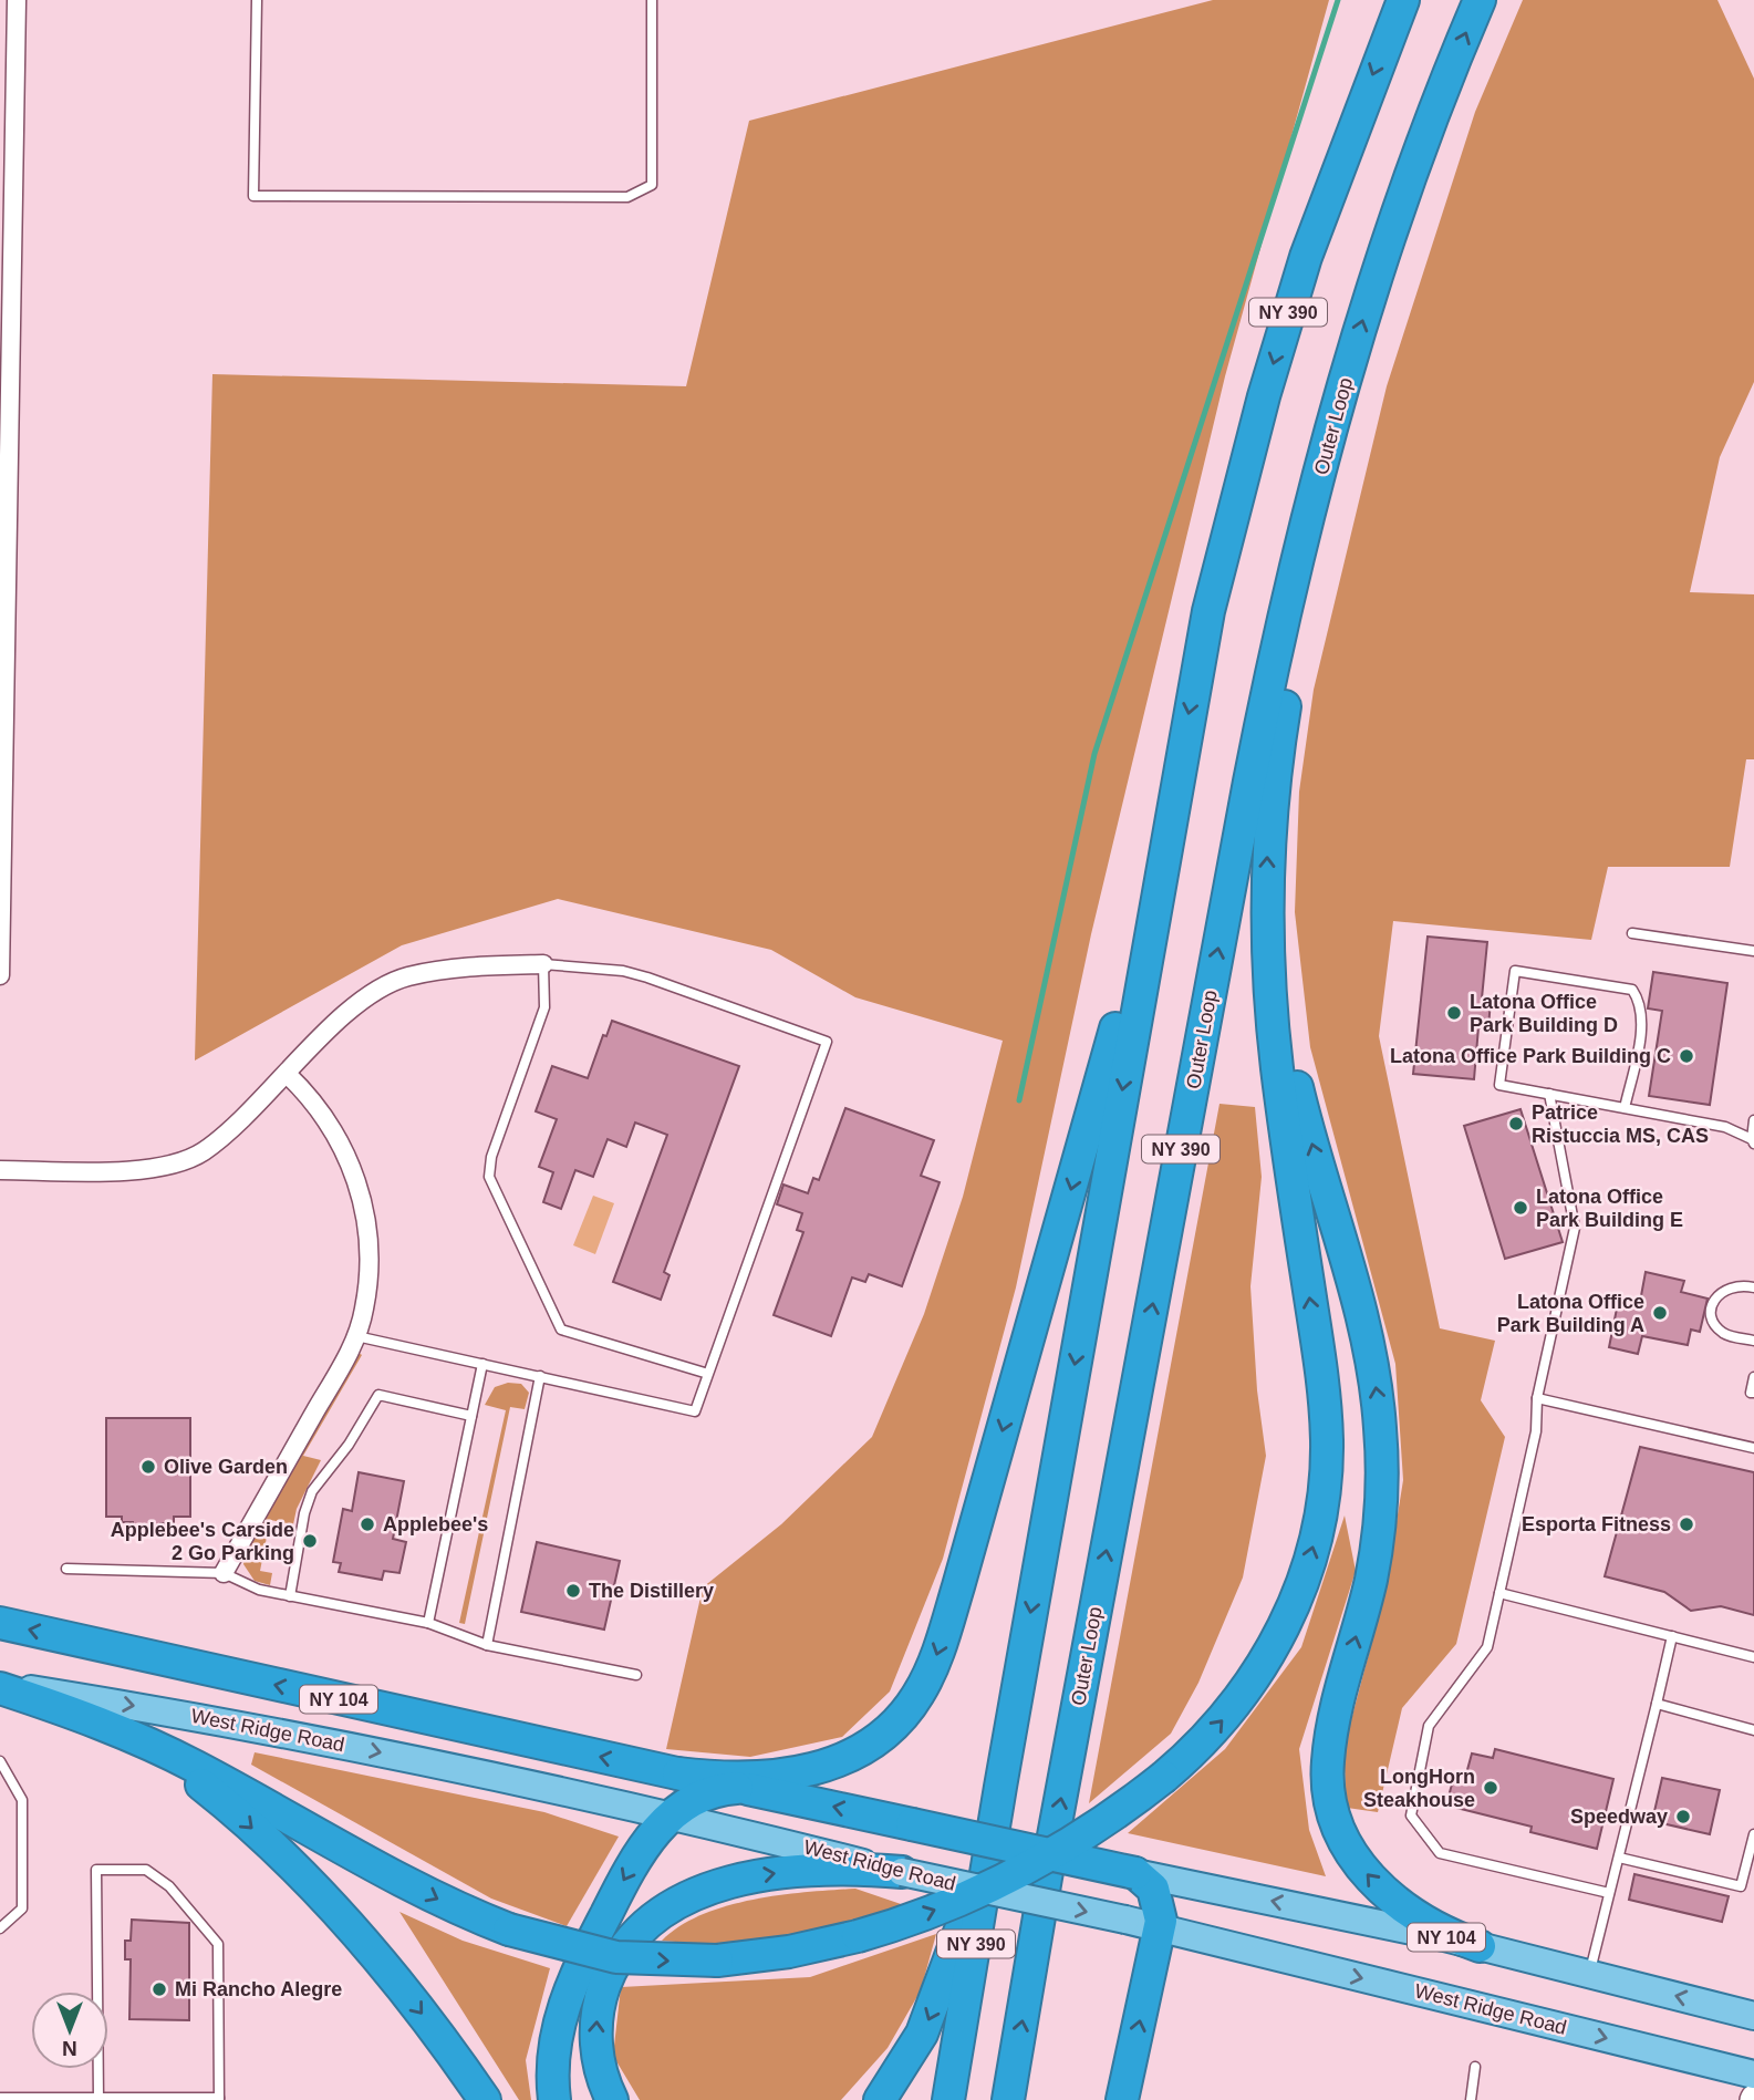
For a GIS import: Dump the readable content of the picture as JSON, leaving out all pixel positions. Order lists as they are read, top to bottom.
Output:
{
  "streets": {
    "highway": ["NY 390", "Outer Loop", "NY 104"],
    "main road": ["West Ridge Road"]
  },
  "places": [
    "Latona Office Park Building D",
    "Latona Office Park Building C",
    "Patrice Ristuccia MS, CAS",
    "Latona Office Park Building E",
    "Latona Office Park Building A",
    "Olive Garden",
    "Applebee's",
    "Esporta Fitness",
    "Applebee's Carside 2 Go Parking",
    "The Distillery",
    "LongHorn Steakhouse",
    "Speedway",
    "Mi Rancho Alegre"
  ],
  "north": "bottom"
}
